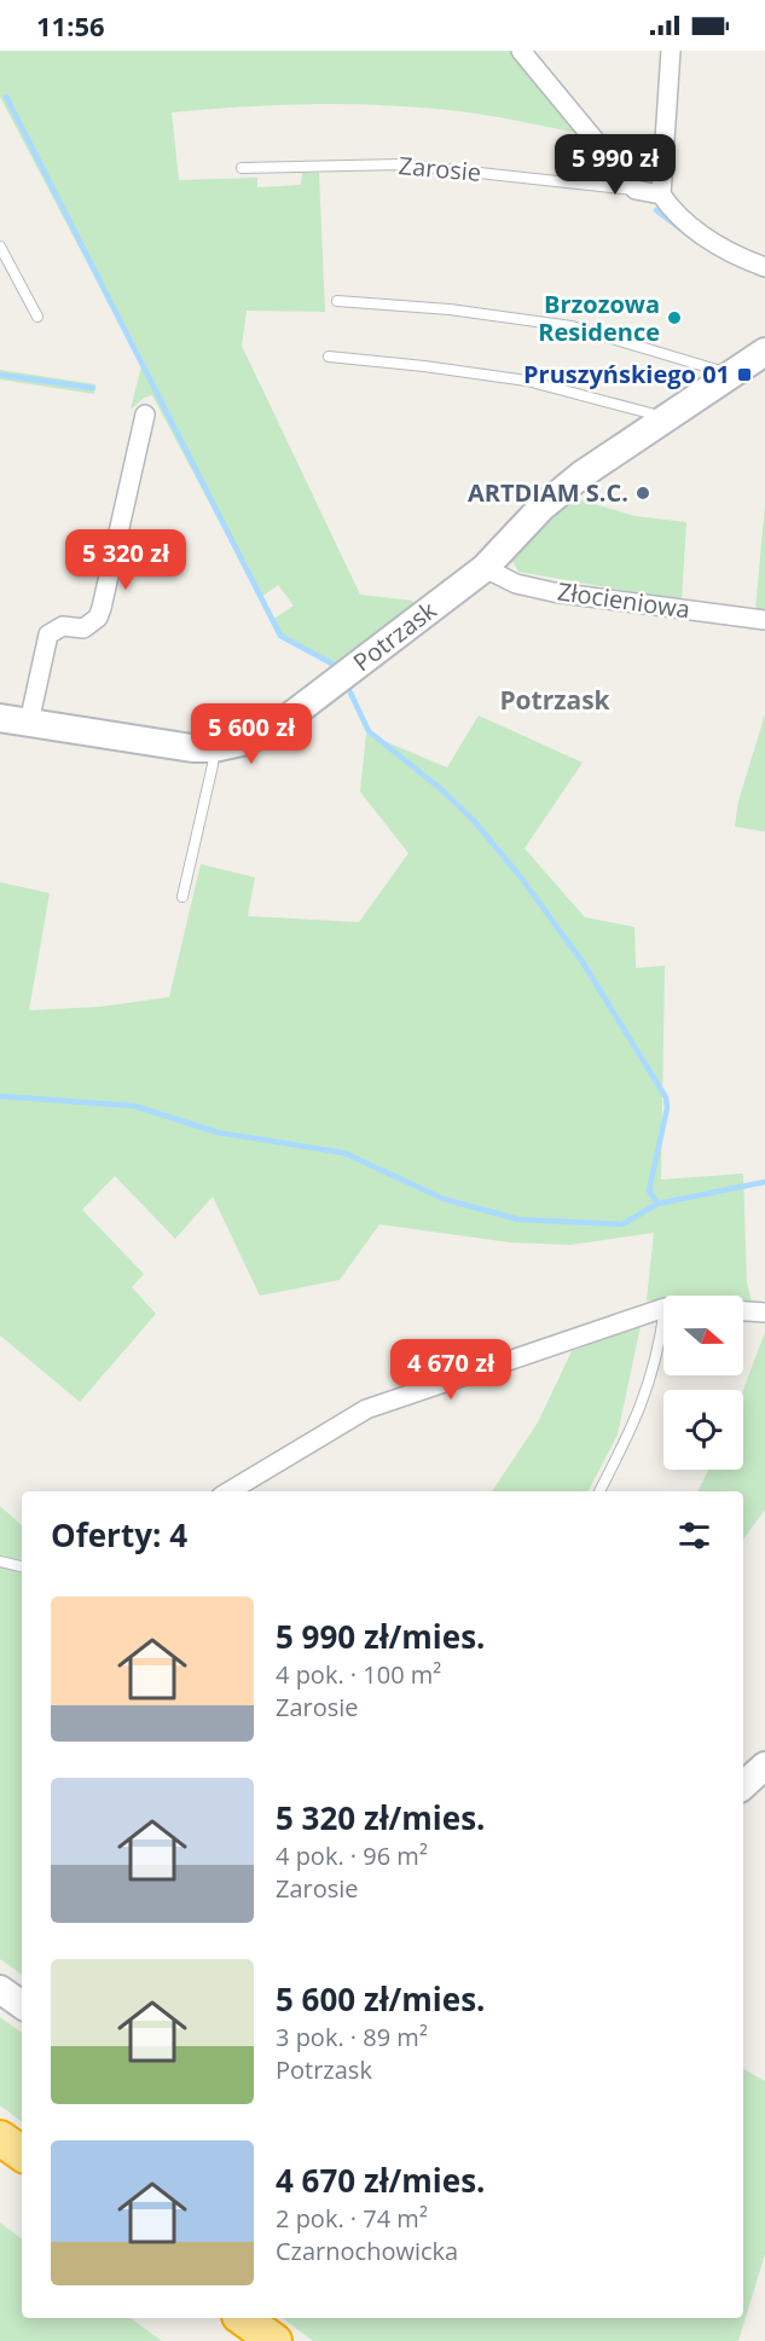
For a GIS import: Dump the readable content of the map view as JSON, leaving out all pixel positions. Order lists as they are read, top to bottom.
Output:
{
  "streets": {
    "street": ["Zarosie", "Złocieniowa", "Potrzask"]
  },
  "crossings": [
    ["Złocieniowa", "Potrzask"]
  ],
  "districts": ["Potrzask"],
  "places": {
    "other": ["Brzozowa Residence", "ARTDIAM S.C."],
    "transit": ["Pruszyńskiego 01"]
  },
  "north": "right",
  "page": {
    "status": "11:56",
    "price": [
      "5 990 zł",
      "5 320 zł",
      "5 600 zł",
      "4 670 zł"
    ],
    "heading": "Oferty: 4",
    "list": [
      {
        "name": "5 990 zł/mies.",
        "note": "4 pok. · 100 m² · Zarosie"
      },
      {
        "name": "5 320 zł/mies.",
        "note": "4 pok. · 96 m² · Zarosie"
      },
      {
        "name": "5 600 zł/mies.",
        "note": "3 pok. · 89 m² · Potrzask"
      },
      {
        "name": "4 670 zł/mies.",
        "note": "2 pok. · 74 m² · Czarnochowicka"
      }
    ]
  }
}
